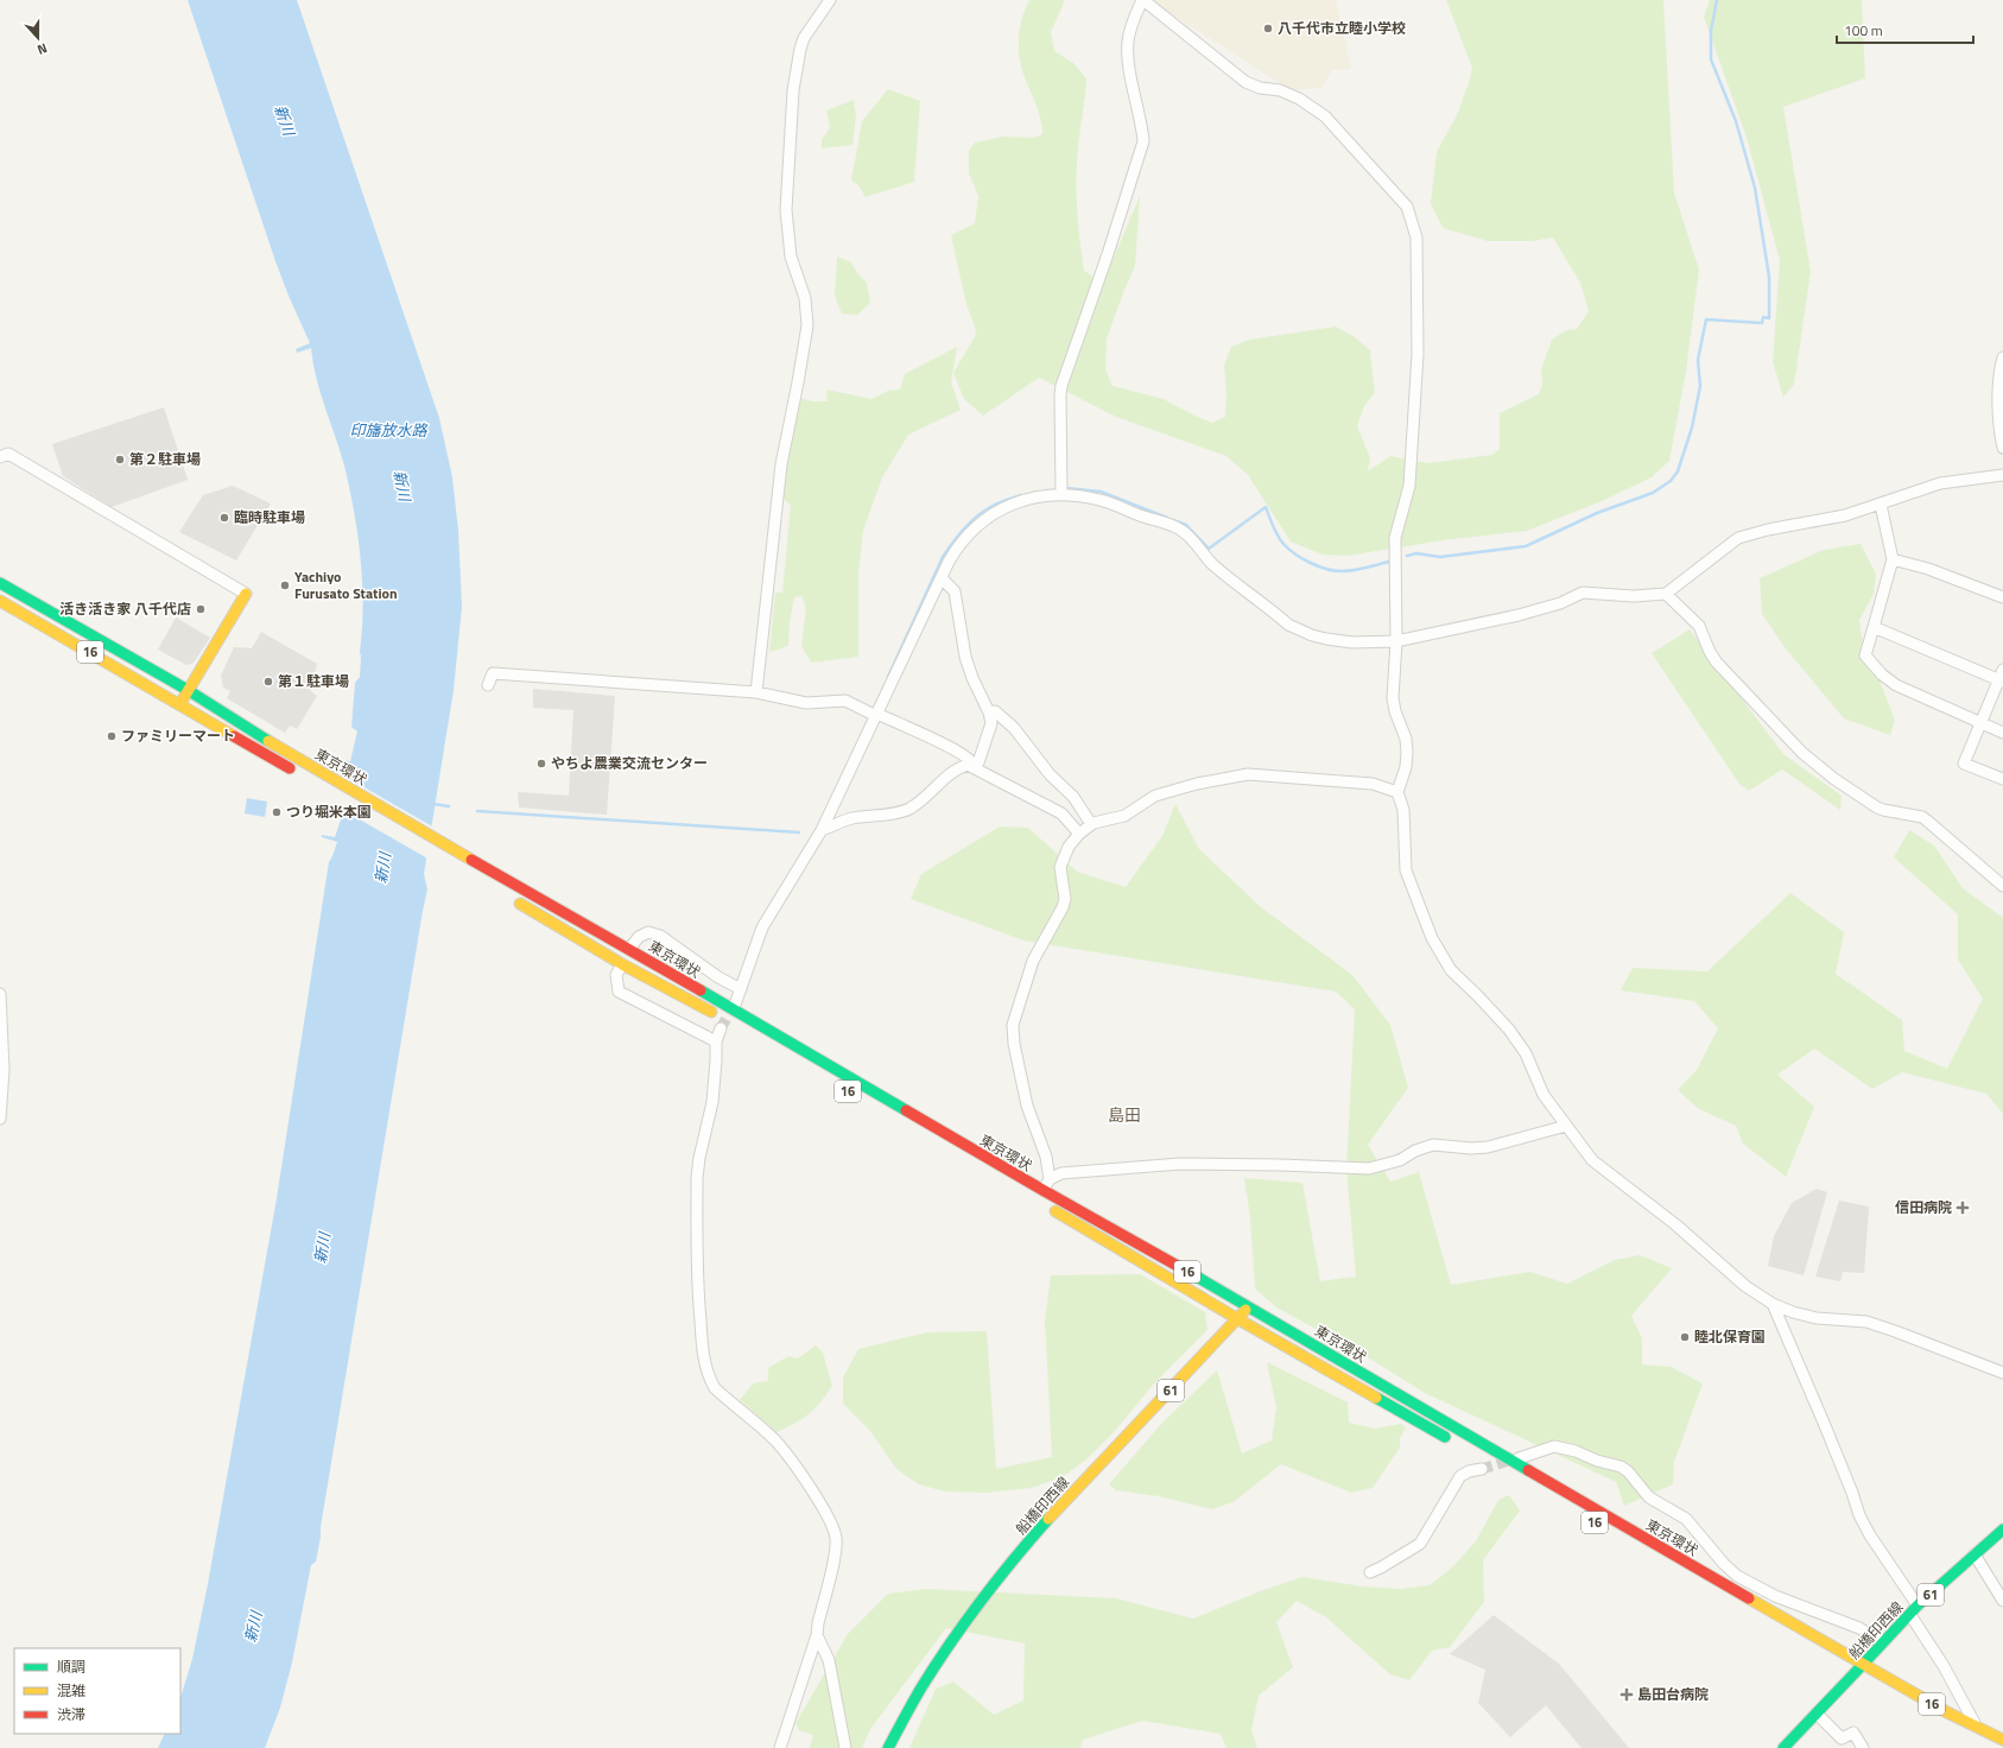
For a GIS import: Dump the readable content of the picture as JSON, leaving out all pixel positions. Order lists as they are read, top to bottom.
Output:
{
  "streets": {
    "main road": [
      "16",
      "東京環状",
      "61",
      "船橋印西線"
    ]
  },
  "crossings": [
    ["東京環状", "船橋印西線"]
  ],
  "districts": ["島田"],
  "water": ["新川", "印旛放水路"],
  "places": {
    "other": [
      "八千代市立睦小学校",
      "第２駐車場",
      "臨時駐車場",
      "Yachiyo Furusato Station",
      "活き活き家 八千代店",
      "第１駐車場",
      "ファミリーマート",
      "やちよ農業交流センター",
      "つり堀米本園",
      "睦北保育園"
    ],
    "health": ["信田病院", "島田台病院"]
  },
  "legend": ["順調", "混雑", "渋滞"],
  "scale_bar": "100 m",
  "north": "bottom"
}
